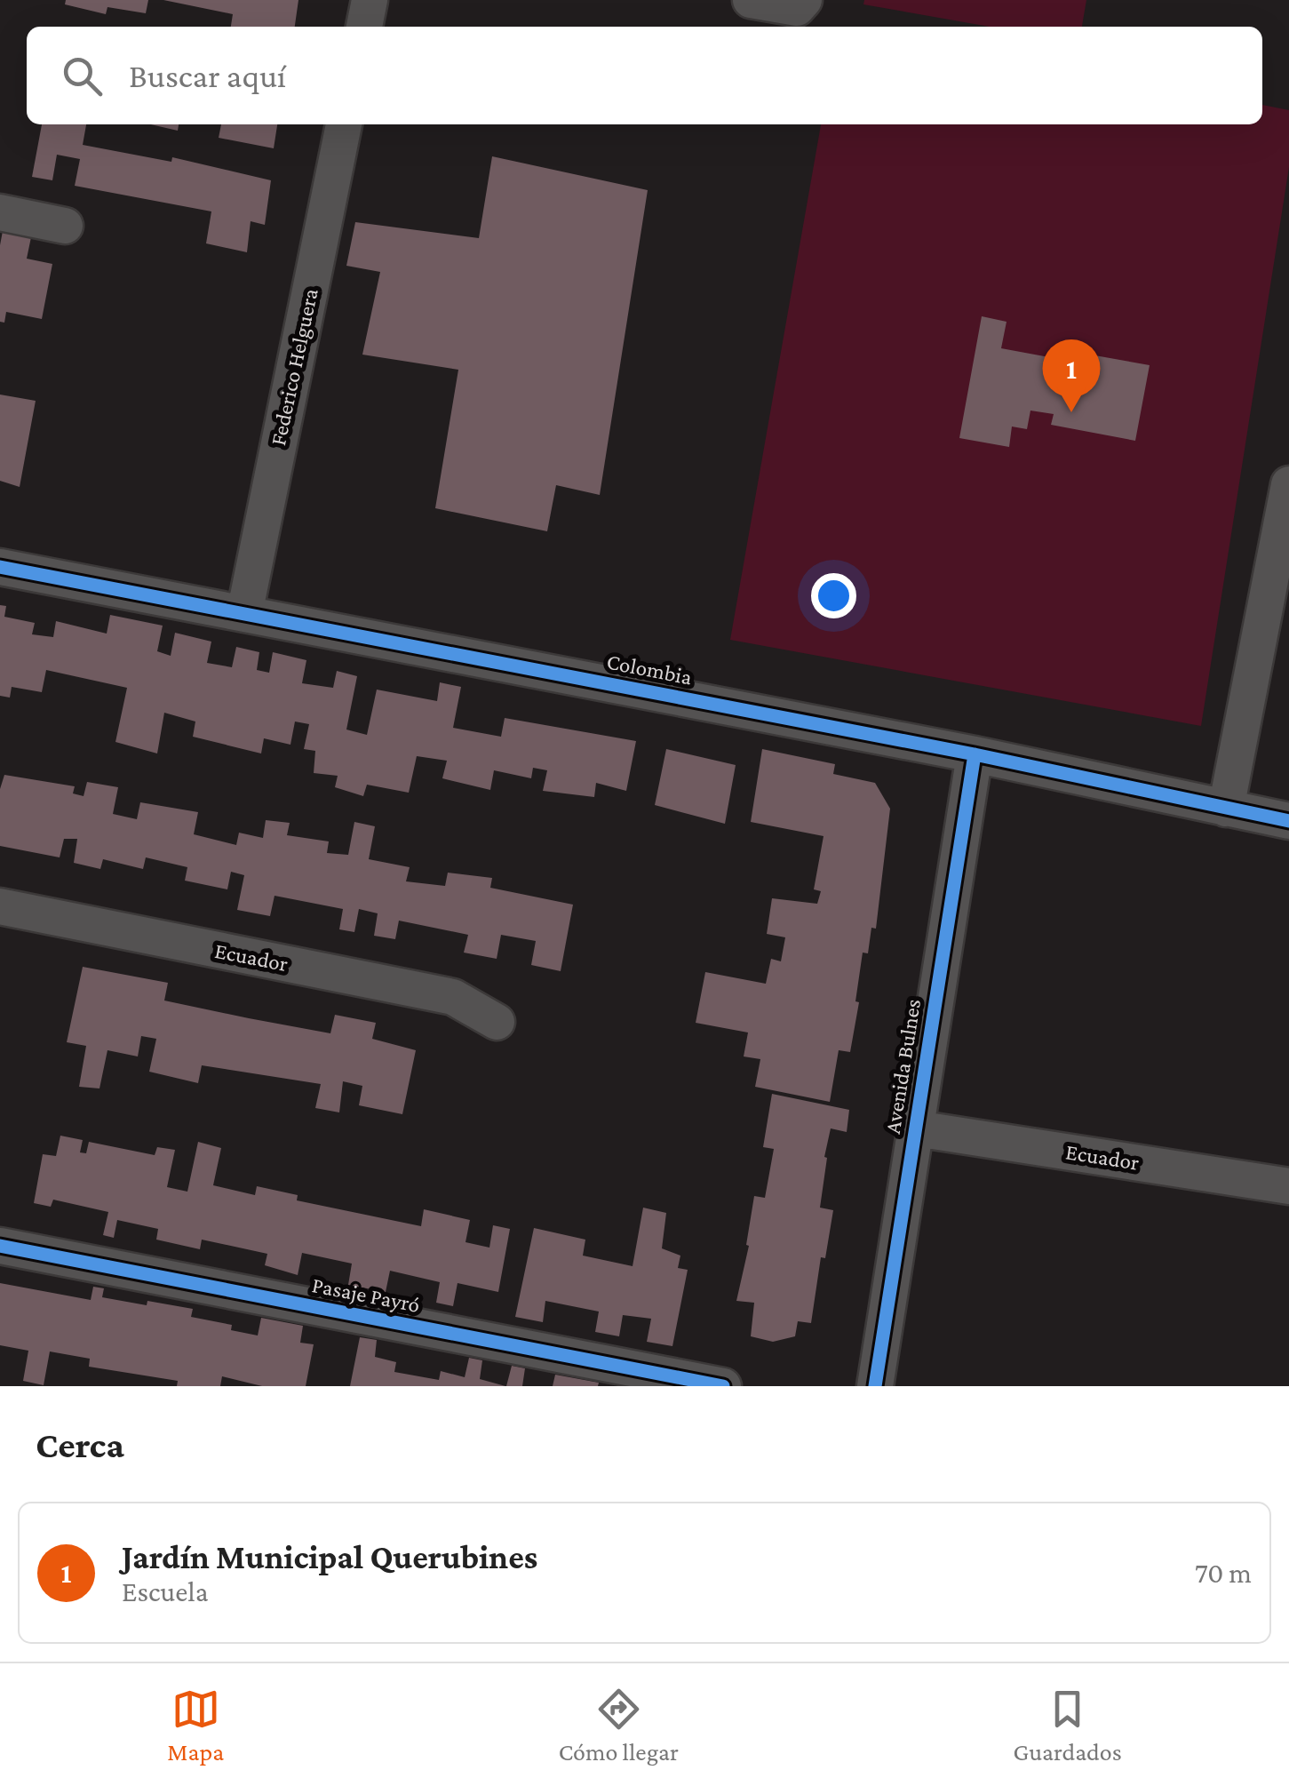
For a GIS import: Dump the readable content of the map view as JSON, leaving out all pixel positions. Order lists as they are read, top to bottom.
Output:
{
  "streets": {
    "street": [
      "Federico Helguera",
      "Colombia",
      "Ecuador",
      "Avenida Bulnes",
      "Pasaje Payró"
    ]
  },
  "crossings": [
    ["Federico Helguera", "Colombia"],
    ["Colombia", "Avenida Bulnes"],
    ["Ecuador", "Avenida Bulnes"]
  ],
  "page": {
    "search": "Buscar aquí",
    "pins": "1",
    "heading": "Cerca",
    "list": [
      {
        "mark": "1",
        "name": "Jardín Municipal Querubines",
        "note": "Escuela",
        "value": "70 m"
      }
    ],
    "nav": ["Mapa", "Cómo llegar", "Guardados"]
  }
}
